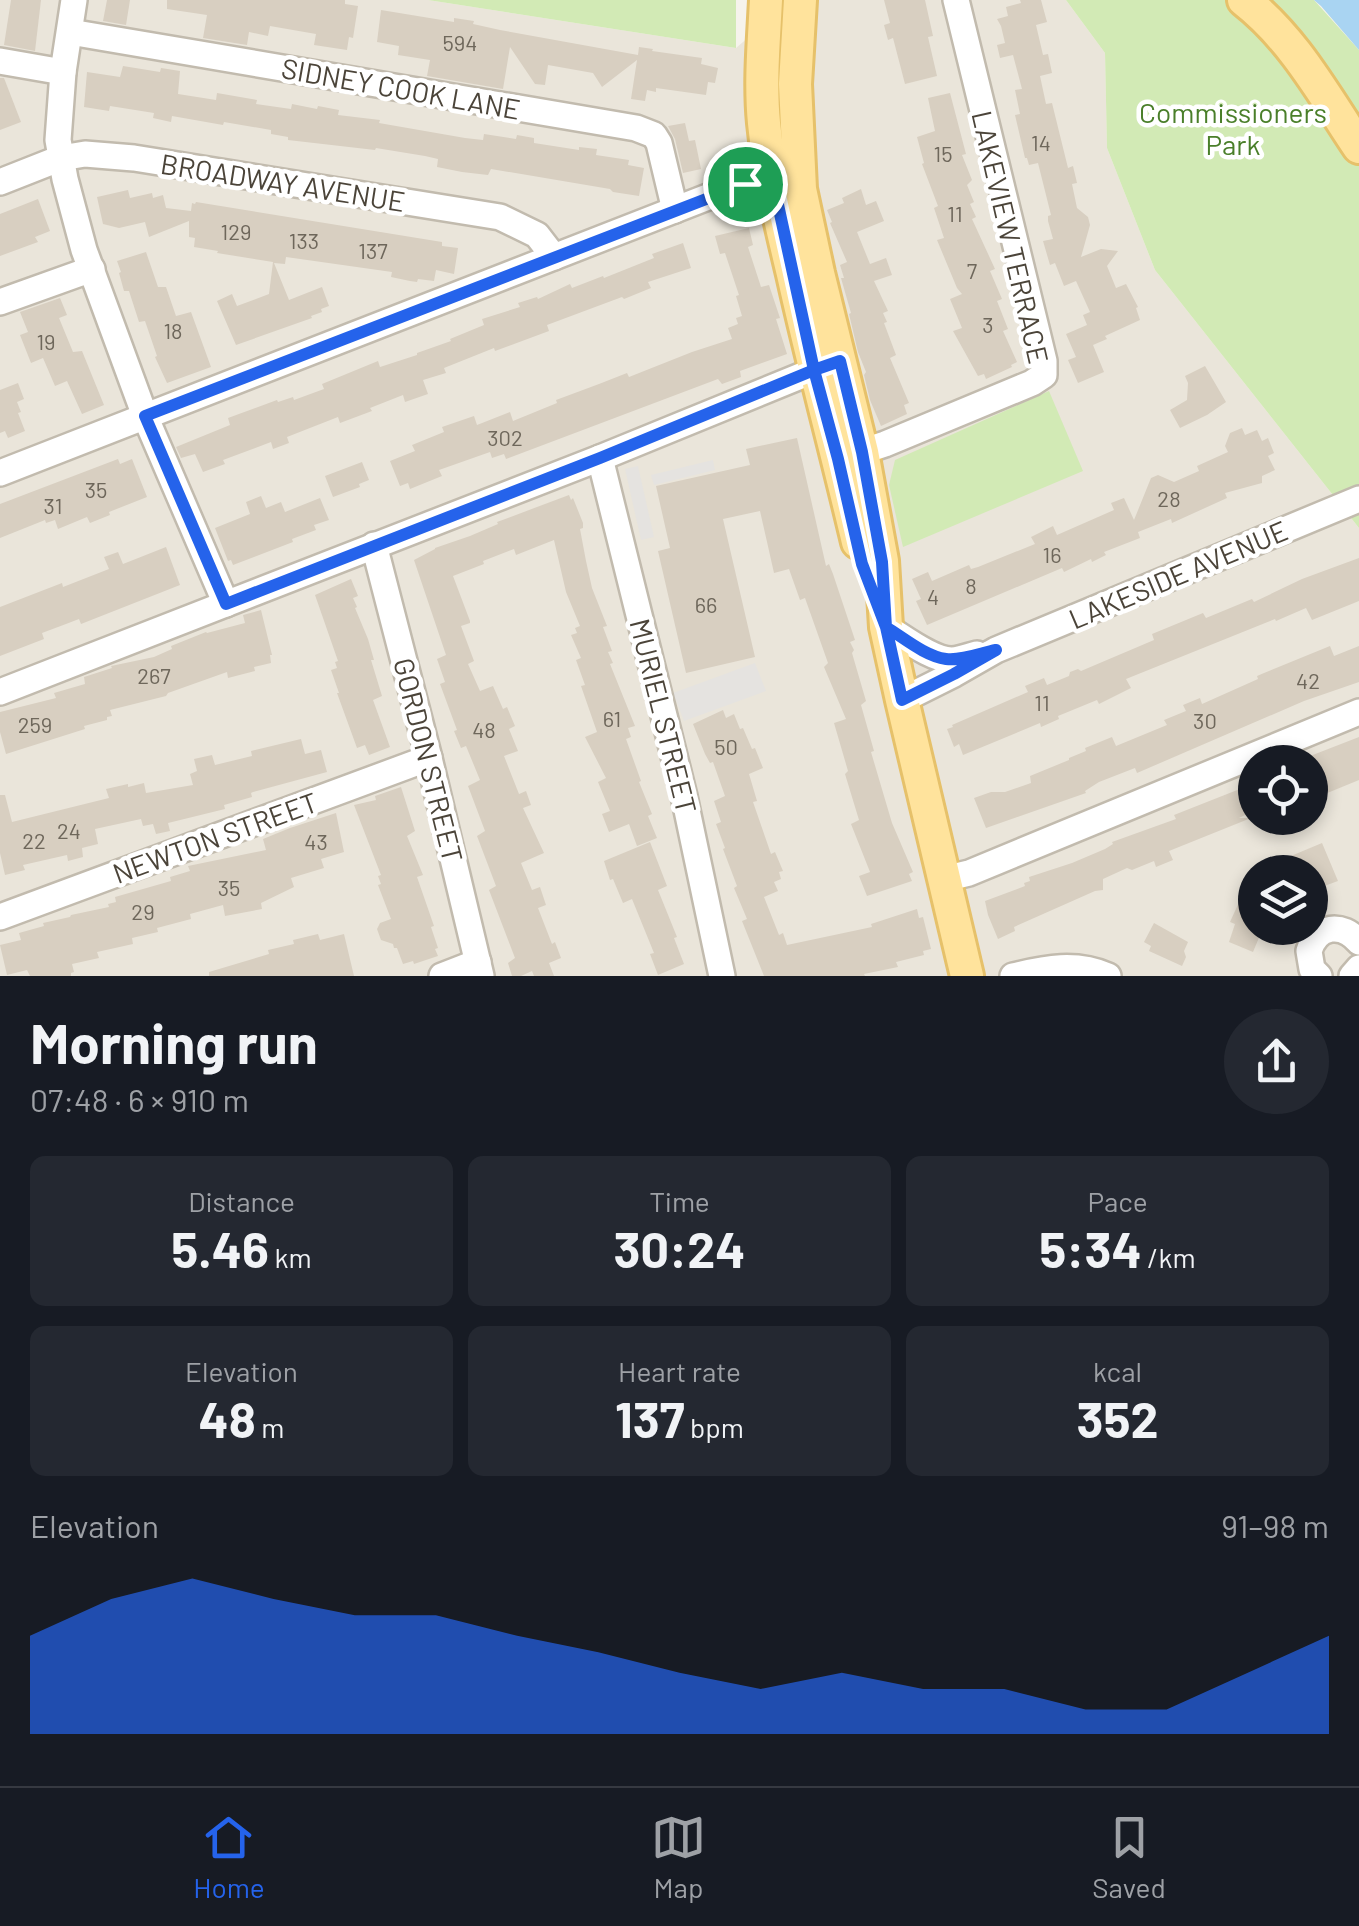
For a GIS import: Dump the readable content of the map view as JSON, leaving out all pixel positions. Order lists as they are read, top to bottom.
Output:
{
  "streets": {
    "street": [
      "SIDNEY COOK LANE",
      "BROADWAY AVENUE",
      "LAKEVIEW TERRACE",
      "LAKESIDE AVENUE",
      "MURIEL STREET",
      "GORDON STREET",
      "NEWTON STREET"
    ]
  },
  "crossings": [
    ["GORDON STREET", "NEWTON STREET"]
  ],
  "parks": ["Commissioners Park"],
  "house_numbers": [
    "594",
    "14",
    "15",
    "11",
    "129",
    "133",
    "137",
    "7",
    "3",
    "18",
    "19",
    "302",
    "35",
    "28",
    "31",
    "16",
    "8",
    "4",
    "66",
    "267",
    "42",
    "11",
    "61",
    "30",
    "259",
    "48",
    "50",
    "24",
    "22",
    "43",
    "35",
    "29"
  ],
  "page": {
    "heading": ["Morning run", "07:48 · 6 × 910 m"],
    "stats": [
      ["Distance", "5.46 km"],
      ["Time", "30:24"],
      ["Pace", "5:34 /km"],
      ["Elevation", "48 m"],
      ["Heart rate", "137 bpm"],
      ["kcal", "352"]
    ],
    "chart": ["Elevation", "91–98 m"],
    "tabs": ["Home", "Map", "Saved"]
  }
}
